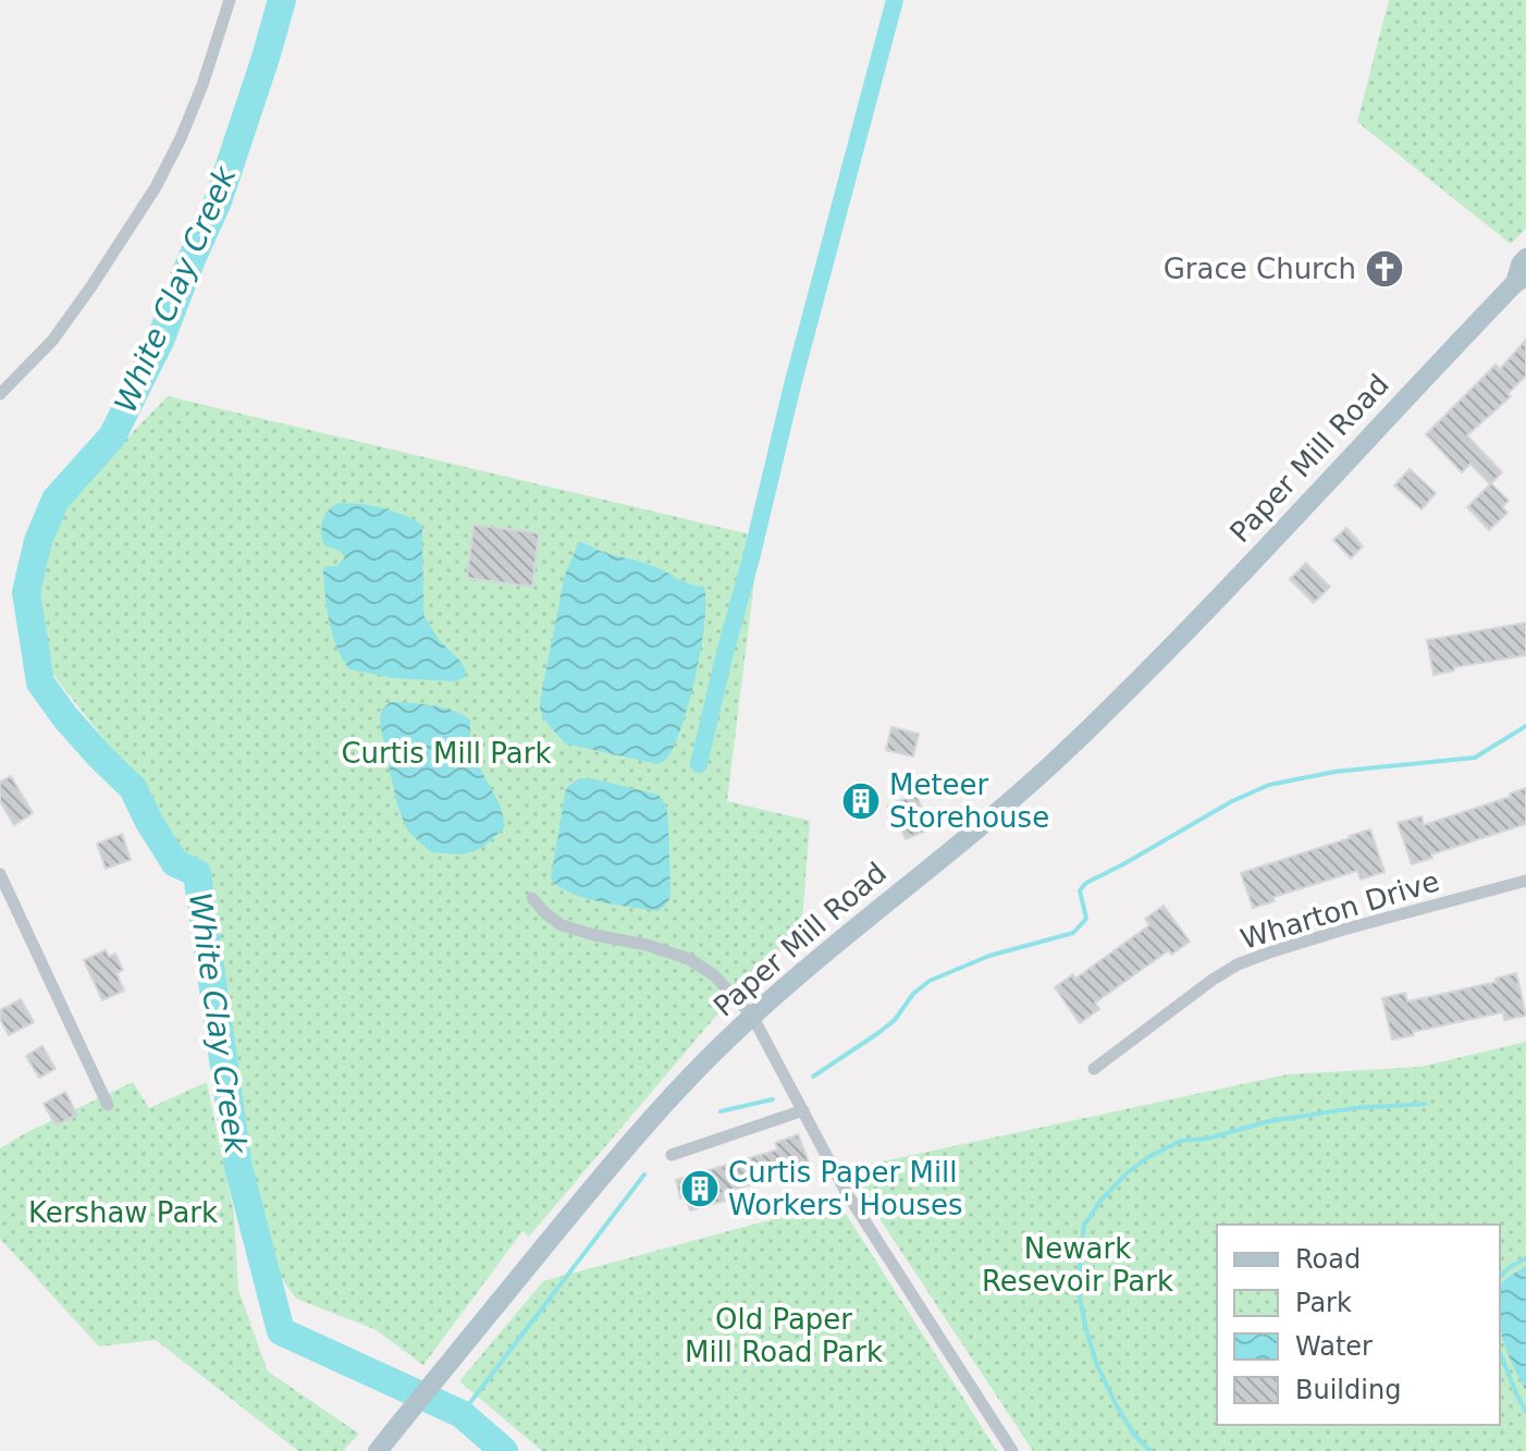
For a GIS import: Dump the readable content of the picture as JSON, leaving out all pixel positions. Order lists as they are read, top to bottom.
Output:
{
  "streets": {
    "main road": ["Paper Mill Road"],
    "street": ["Wharton Drive"]
  },
  "water": ["White Clay Creek"],
  "parks": [
    "Curtis Mill Park",
    "Kershaw Park",
    "Newark Resevoir Park",
    "Old Paper Mill Road Park"
  ],
  "places": {
    "church": ["Grace Church"],
    "building": ["Meteer Storehouse", "Curtis Paper Mill Workers' Houses"]
  },
  "legend": [
    "Road",
    "Park",
    "Water",
    "Building"
  ]
}
